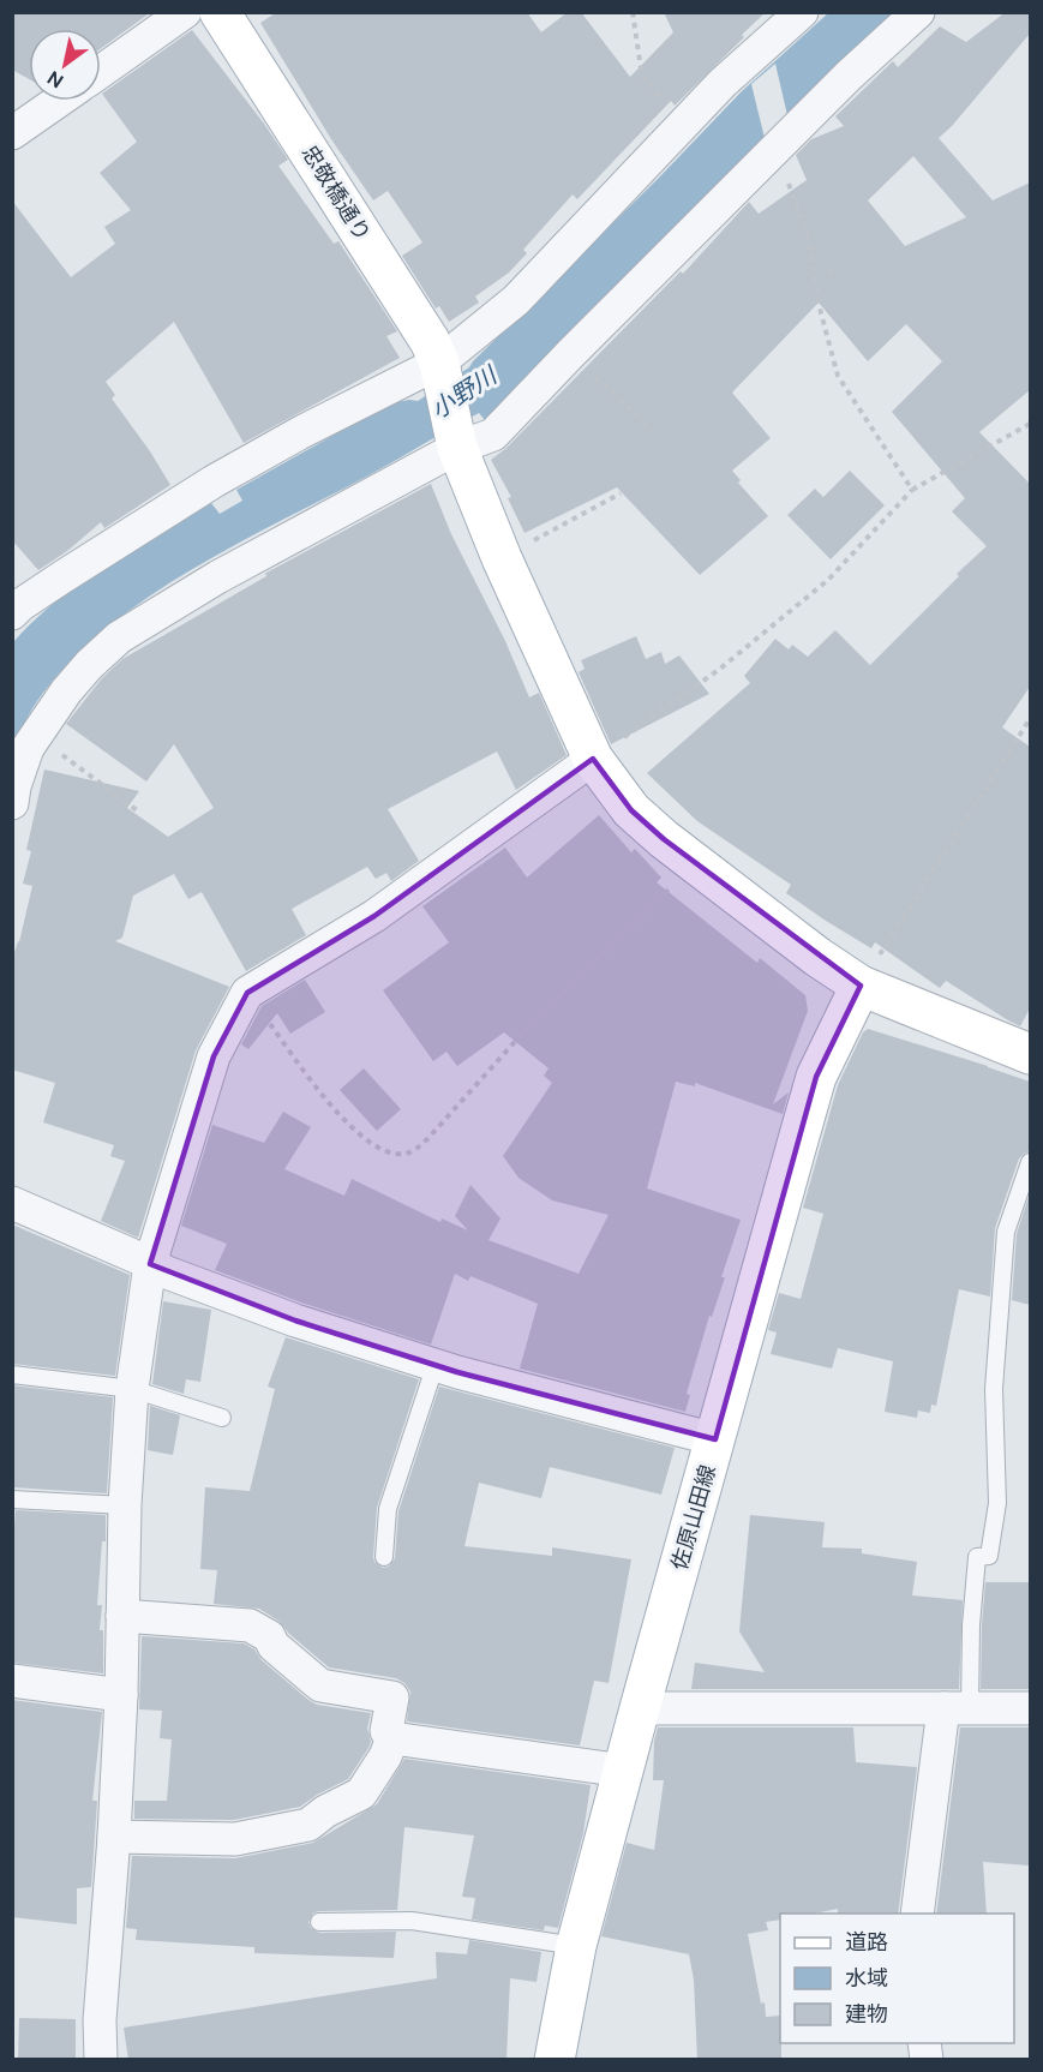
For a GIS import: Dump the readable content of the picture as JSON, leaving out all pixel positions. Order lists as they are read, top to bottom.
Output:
{
  "streets": {
    "main road": ["忠敬橋通り", "佐原山田線"]
  },
  "crossings": [
    ["忠敬橋通り", "佐原山田線"]
  ],
  "water": ["小野川"],
  "legend": ["道路", "水域", "建物"],
  "north": "bottom left"
}
